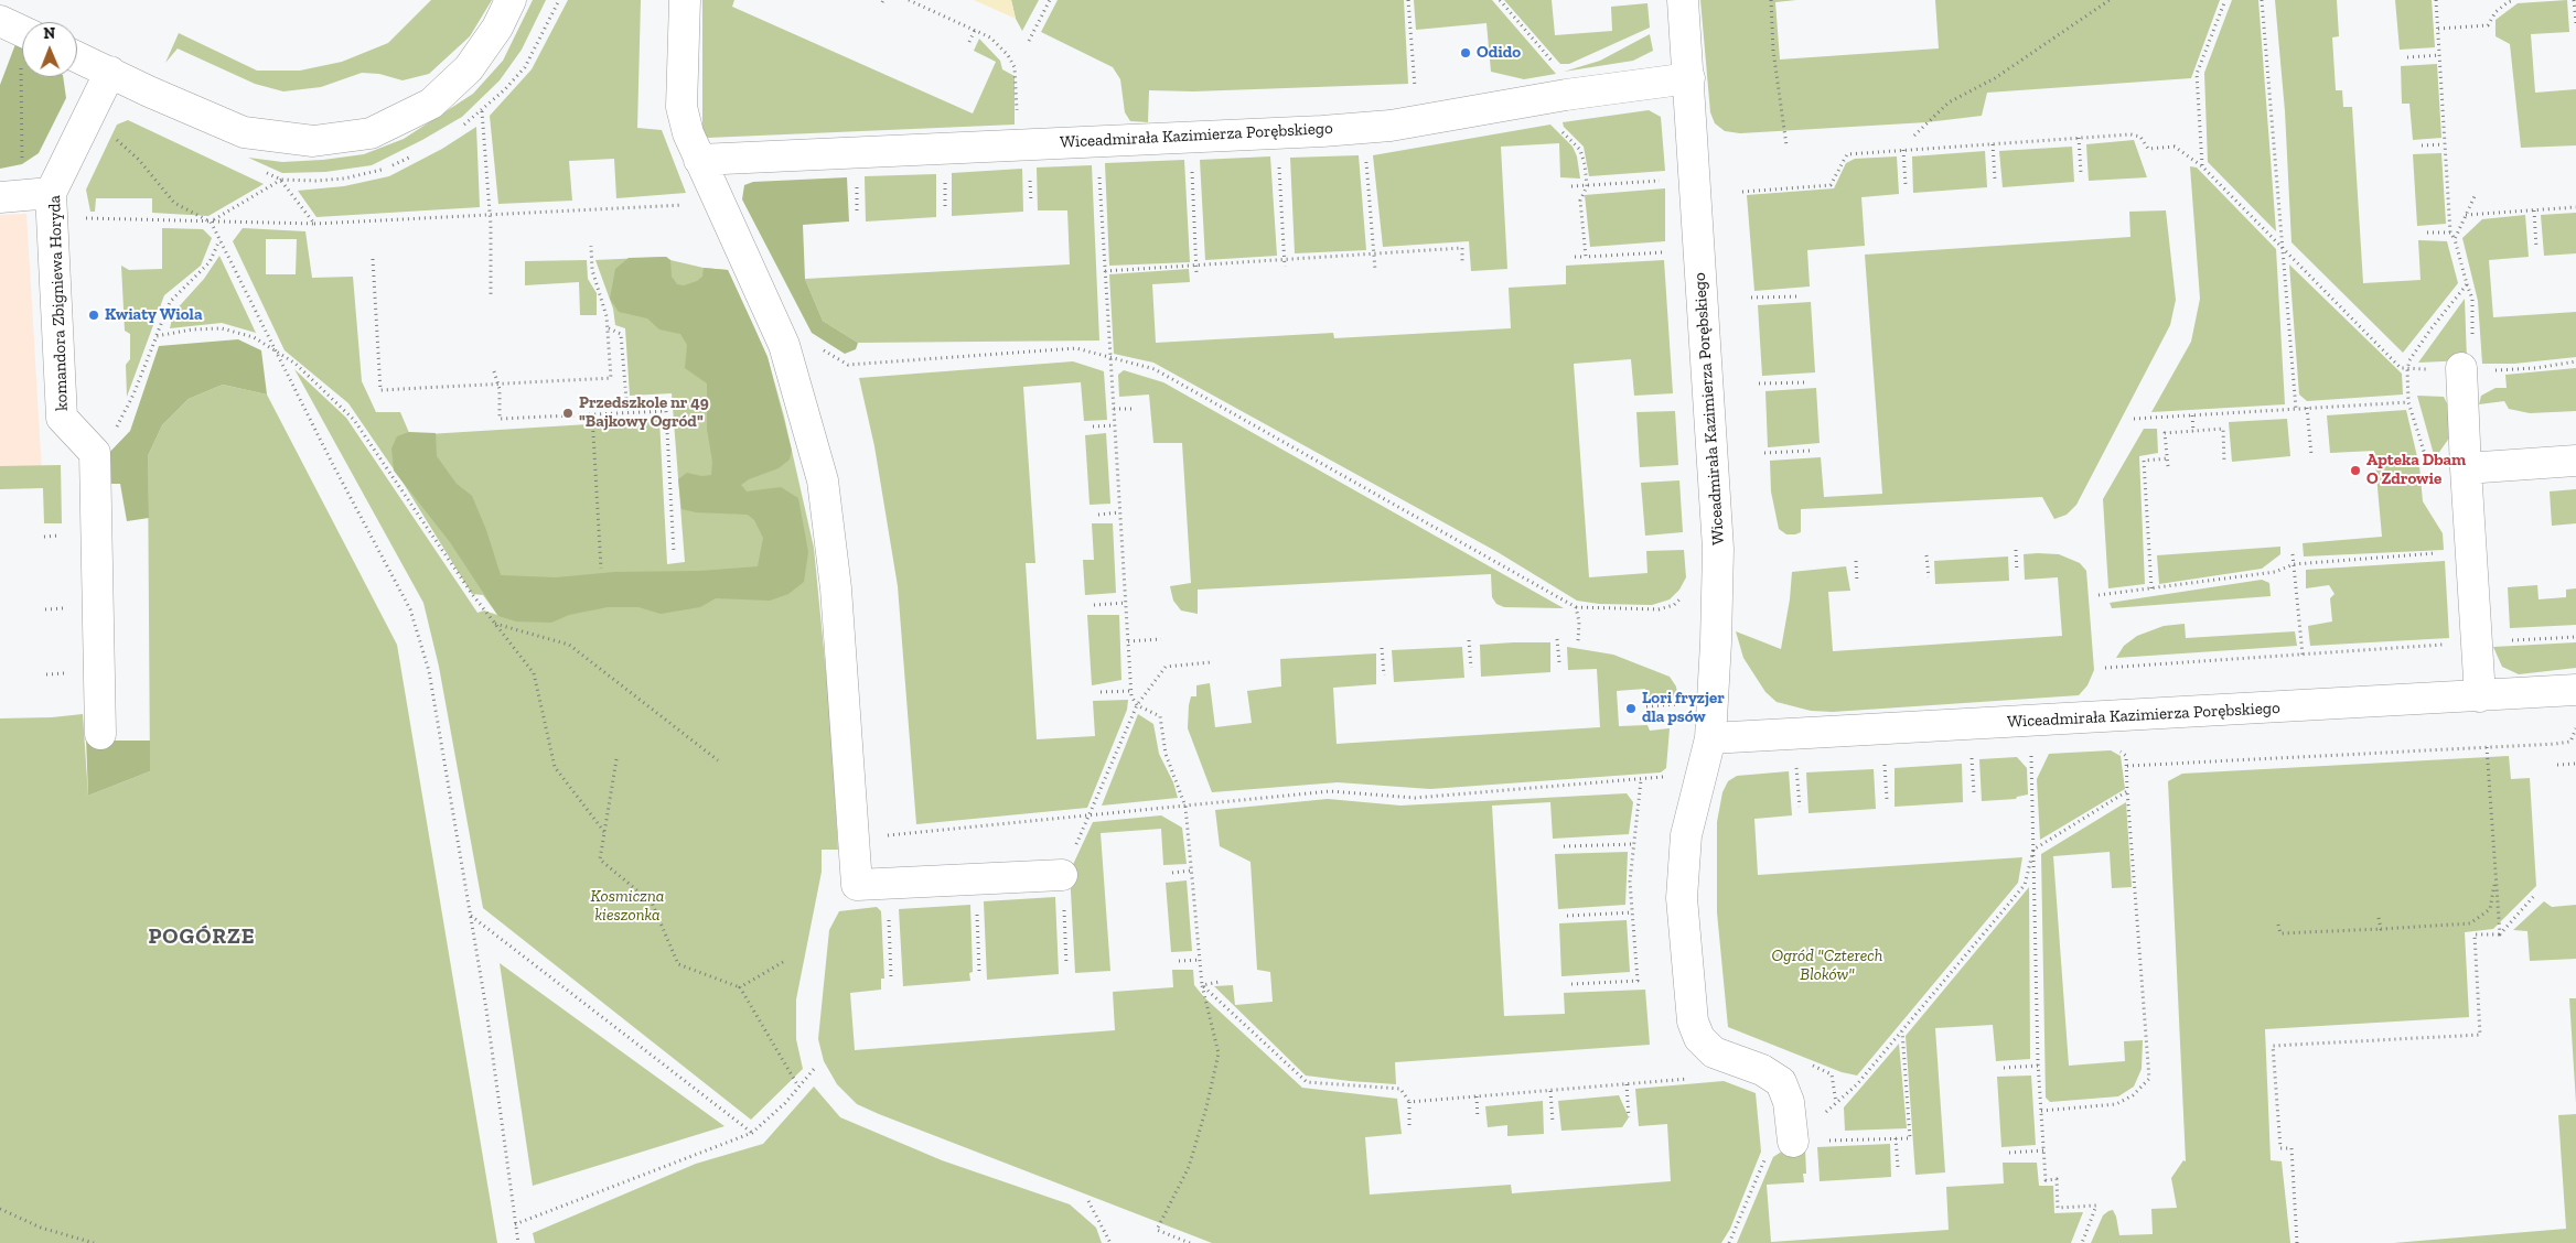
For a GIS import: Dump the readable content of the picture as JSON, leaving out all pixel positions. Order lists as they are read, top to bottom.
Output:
{
  "streets": {
    "street": ["Wiceadmirała Kazimierza Porębskiego", "komandora Zbigniewa Horyda"]
  },
  "districts": ["POGÓRZE"],
  "parks": ["Kosmiczna kieszonka", "Ogród \"Czterech Bloków\""],
  "places": [
    "Odido",
    "Kwiaty Wiola",
    "Przedszkole nr 49 \"Bajkowy Ogród\"",
    "Apteka Dbam O Zdrowie",
    "Lori fryzjer dla psów"
  ],
  "north": "top"
}
